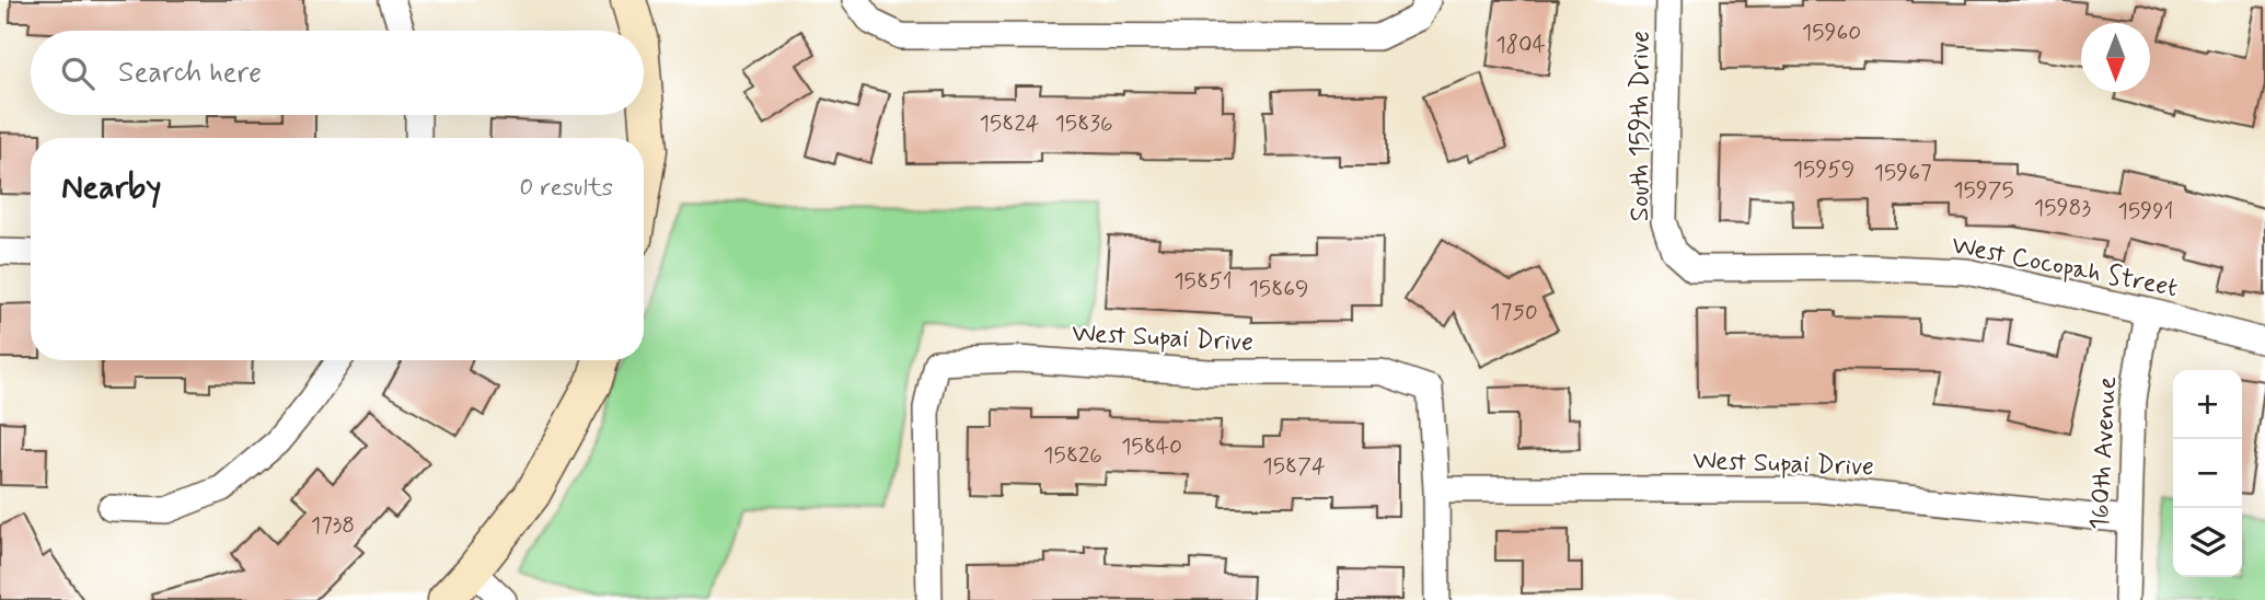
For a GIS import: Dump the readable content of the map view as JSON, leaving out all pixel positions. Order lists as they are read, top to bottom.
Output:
{
  "streets": {
    "street": [
      "South 159th Drive",
      "West Cocopah Street",
      "West Supai Drive",
      "160th Avenue"
    ]
  },
  "crossings": [
    ["South 159th Drive", "West Cocopah Street"],
    ["West Cocopah Street", "160th Avenue"],
    ["West Supai Drive", "160th Avenue"]
  ],
  "house_numbers": [
    "15960",
    "1804",
    "15824",
    "15836",
    "15959",
    "15967",
    "15975",
    "15983",
    "15991",
    "15851",
    "15869",
    "1750",
    "15840",
    "15826",
    "15874",
    "1738"
  ],
  "north": "bottom",
  "page": {
    "search": "Search here",
    "heading": ["Nearby", "0 results"],
    "map_buttons": ["+", "−"]
  }
}
